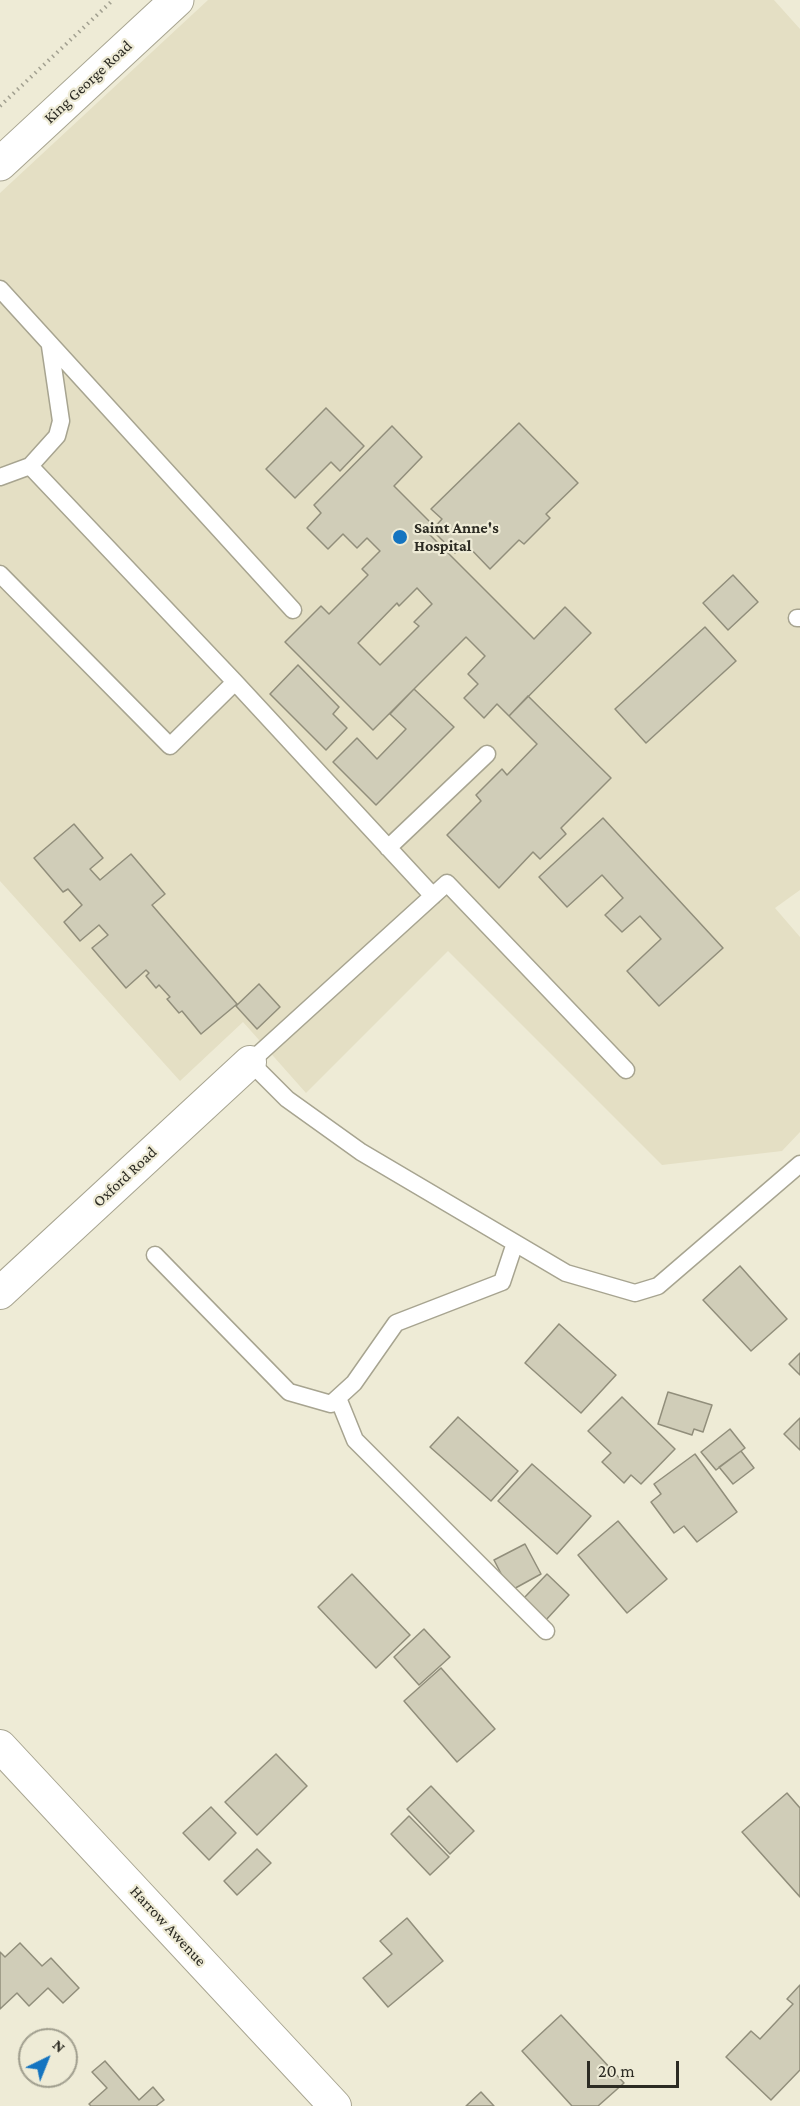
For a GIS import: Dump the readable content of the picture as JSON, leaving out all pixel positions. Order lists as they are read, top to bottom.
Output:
{
  "streets": {
    "main road": ["King George Road"],
    "street": ["Oxford Road", "Harrow Awenue"]
  },
  "places": ["Saint Anne's Hospital"],
  "scale_bar": "20 m",
  "north": "top right"
}
